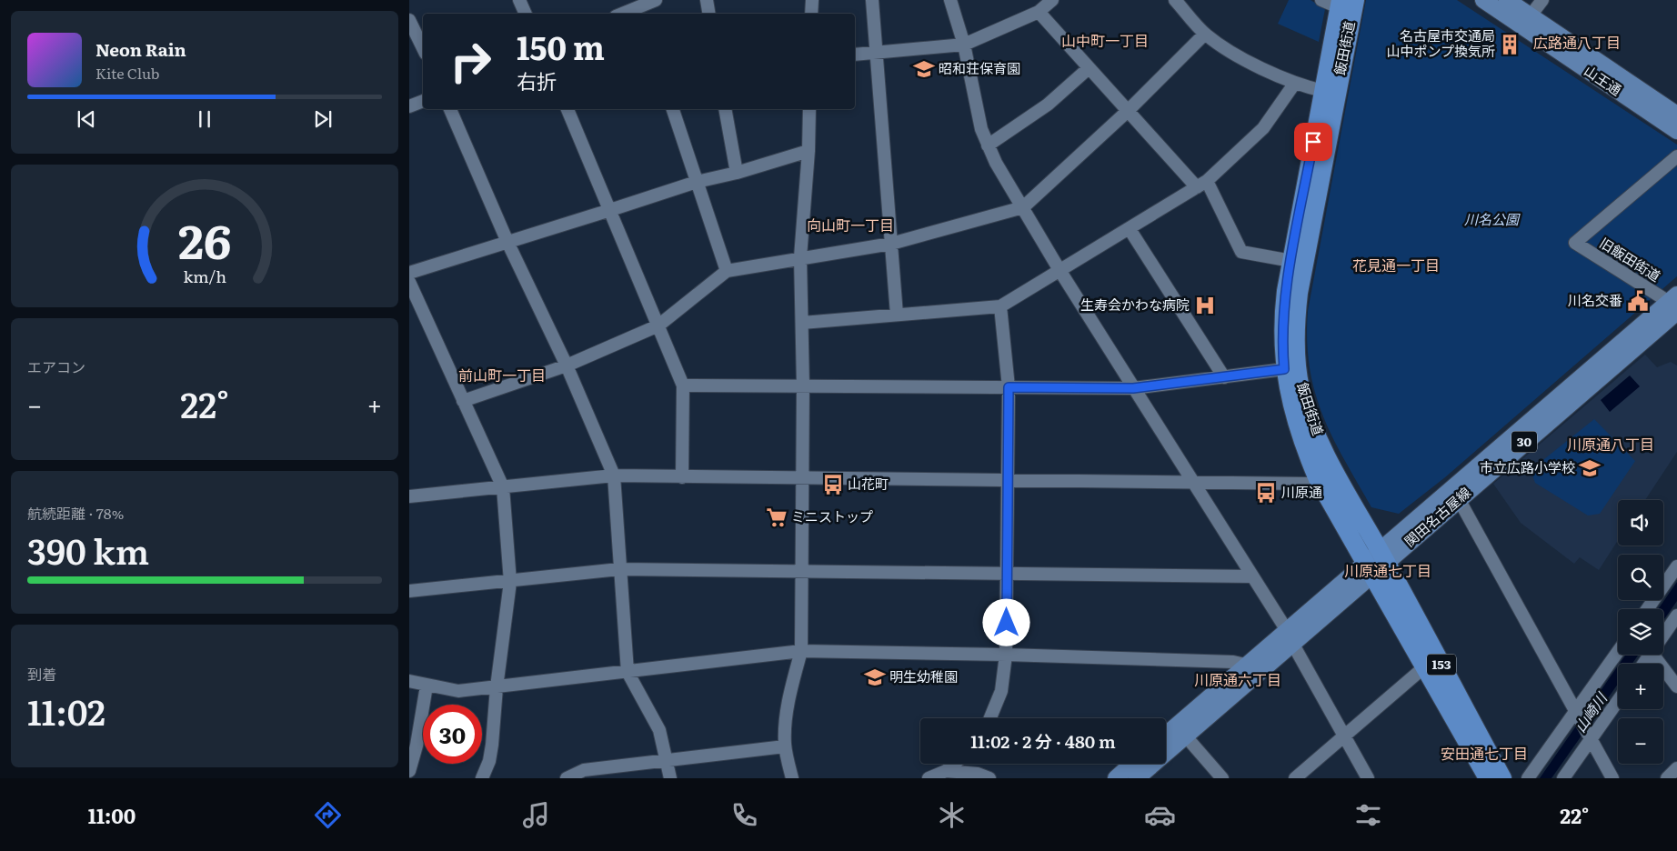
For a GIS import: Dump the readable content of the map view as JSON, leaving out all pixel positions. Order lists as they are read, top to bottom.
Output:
{
  "streets": {
    "highway": ["飯田街道", "153"],
    "main road": ["山王通", "30", "関田名古屋線"],
    "street": ["旧飯田街道"]
  },
  "crossings": [
    ["飯田街道", "関田名古屋線"],
    ["旧飯田街道", "関田名古屋線"]
  ],
  "districts": [
    "山中町一丁目",
    "広路通八丁目",
    "向山町一丁目",
    "花見通一丁目",
    "前山町一丁目",
    "川原通八丁目",
    "川原通七丁目",
    "川原通六丁目",
    "安田通七丁目"
  ],
  "water": ["山崎川"],
  "parks": ["川名公園"],
  "places": {
    "building": ["名古屋市交通局 山中ポンプ換気所"],
    "school or university": ["昭和荘保育園", "市立広路小学校", "明生幼稚園"],
    "public building": ["川名交番"],
    "hospital": ["生寿会かわな病院"],
    "bus stop": ["山花町", "川原通"],
    "supermarket": ["ミニストップ"]
  },
  "page": {
    "turn": ["150 m", "右折"],
    "song": ["Neon Rain", "Kite Club"],
    "tile": [
      "エアコン",
      ["航続距離 · 78%", "390 km"],
      ["到着", "11:02"]
    ],
    "heat": ["−", "22°", "+"],
    "map_buttons": ["+", "−"],
    "limit": "30",
    "trip": "11:02 · 2 分 · 480 m",
    "tabs": ["11:00", "22°"],
    "gauge": ["26", "km/h"]
  }
}
